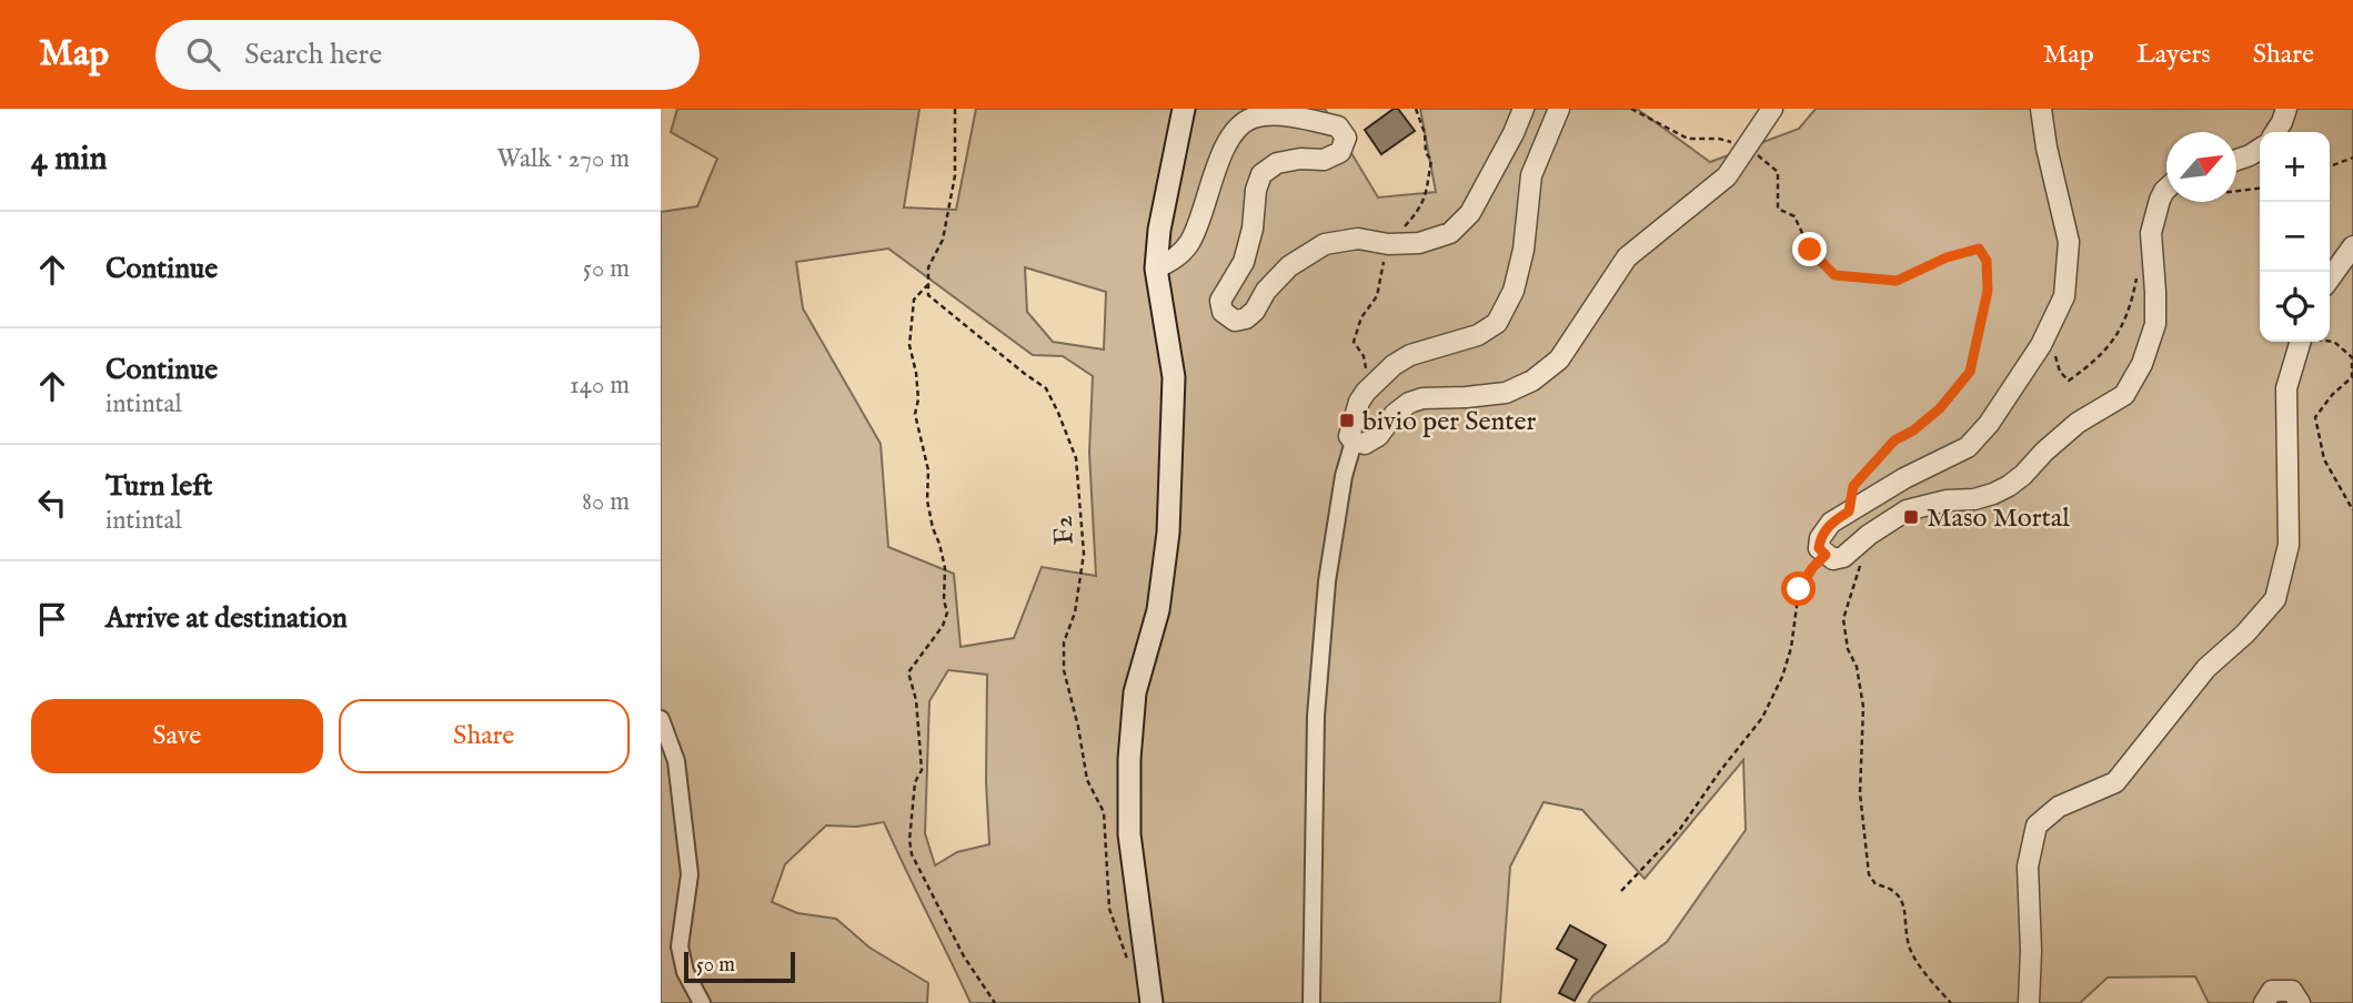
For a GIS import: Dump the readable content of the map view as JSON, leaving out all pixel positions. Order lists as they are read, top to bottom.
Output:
{
  "streets": {
    "path": ["F2"]
  },
  "places": {
    "transit": ["bivio per Senter", "Maso Mortal"]
  },
  "scale_bar": "50 m",
  "north": "top right",
  "page": {
    "header": "Map",
    "search": "Search here",
    "nav": ["Map", "Layers", "Share"],
    "heading": ["4 min", "Walk · 270 m"],
    "map_buttons": ["+", "−"],
    "list": [
      ["Continue", "50 m"],
      ["Continue", "intintal", "140 m"],
      ["Turn left", "intintal", "80 m"],
      "Arrive at destination"
    ],
    "buttons": ["Save", "Share"],
    "scale": "50 m"
  }
}
